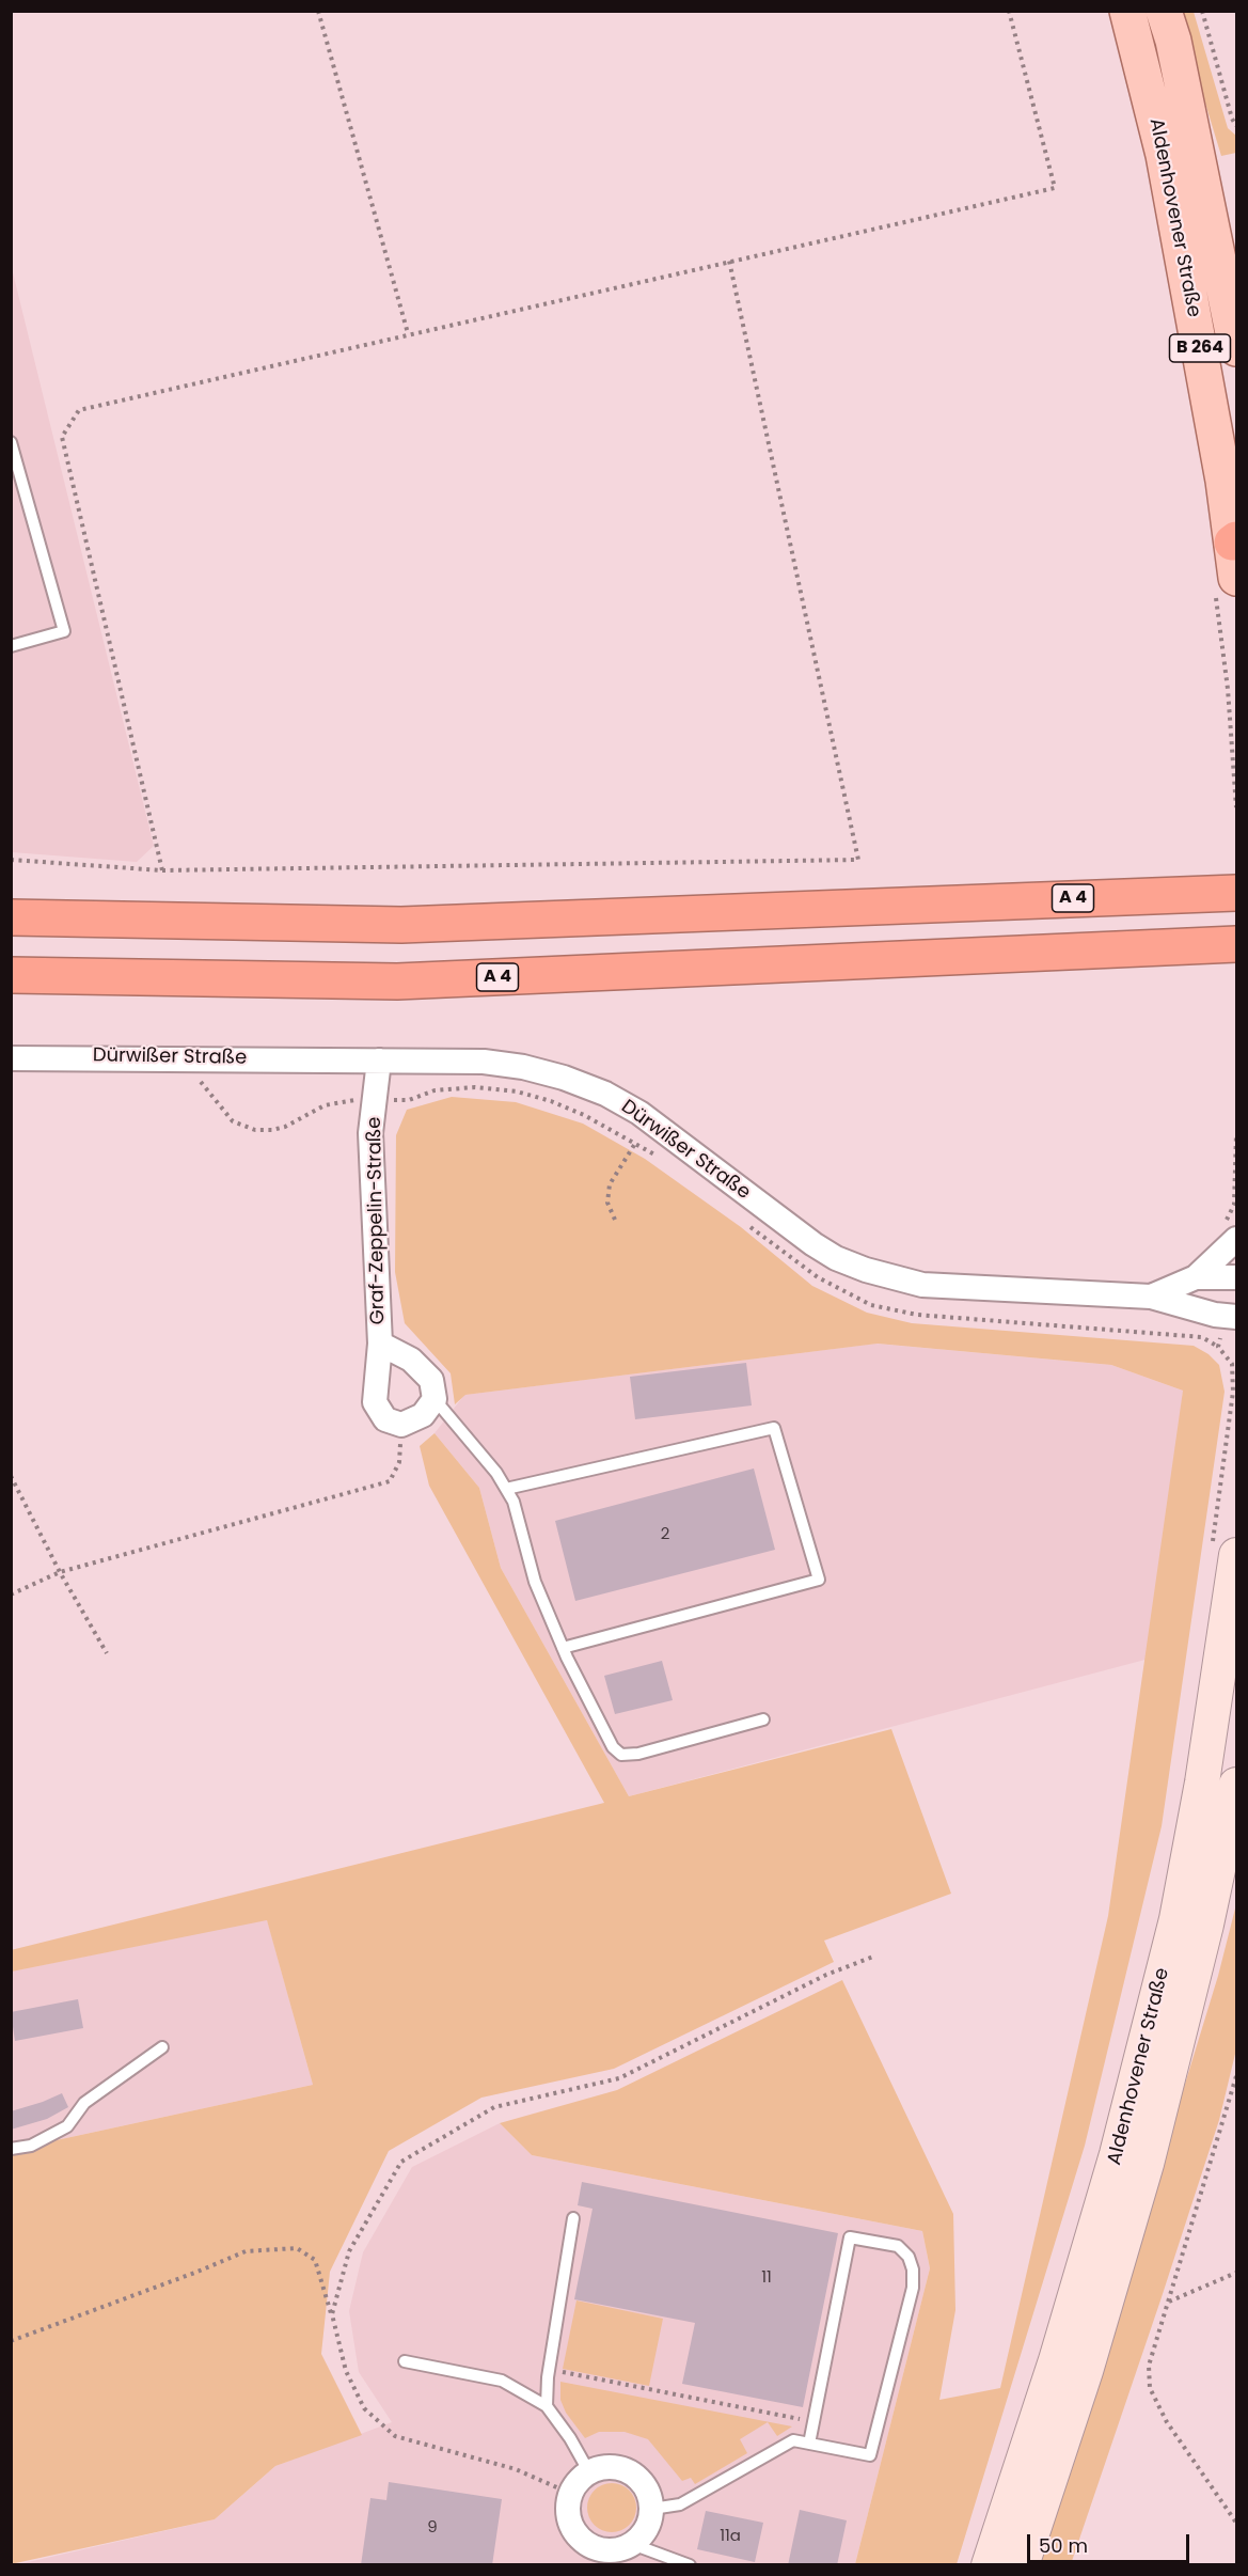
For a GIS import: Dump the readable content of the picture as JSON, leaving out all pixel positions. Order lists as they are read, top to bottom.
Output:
{
  "streets": {
    "highway": ["A 4"],
    "main road": ["Aldenhovener Straße", "B 264"],
    "street": ["Dürwißer Straße", "Graf-Zeppelin-Straße"]
  },
  "crossings": [
    ["Dürwißer Straße", "Graf-Zeppelin-Straße"]
  ],
  "house_numbers": [
    "2",
    "11",
    "9",
    "11a"
  ],
  "scale_bar": "50 m"
}
